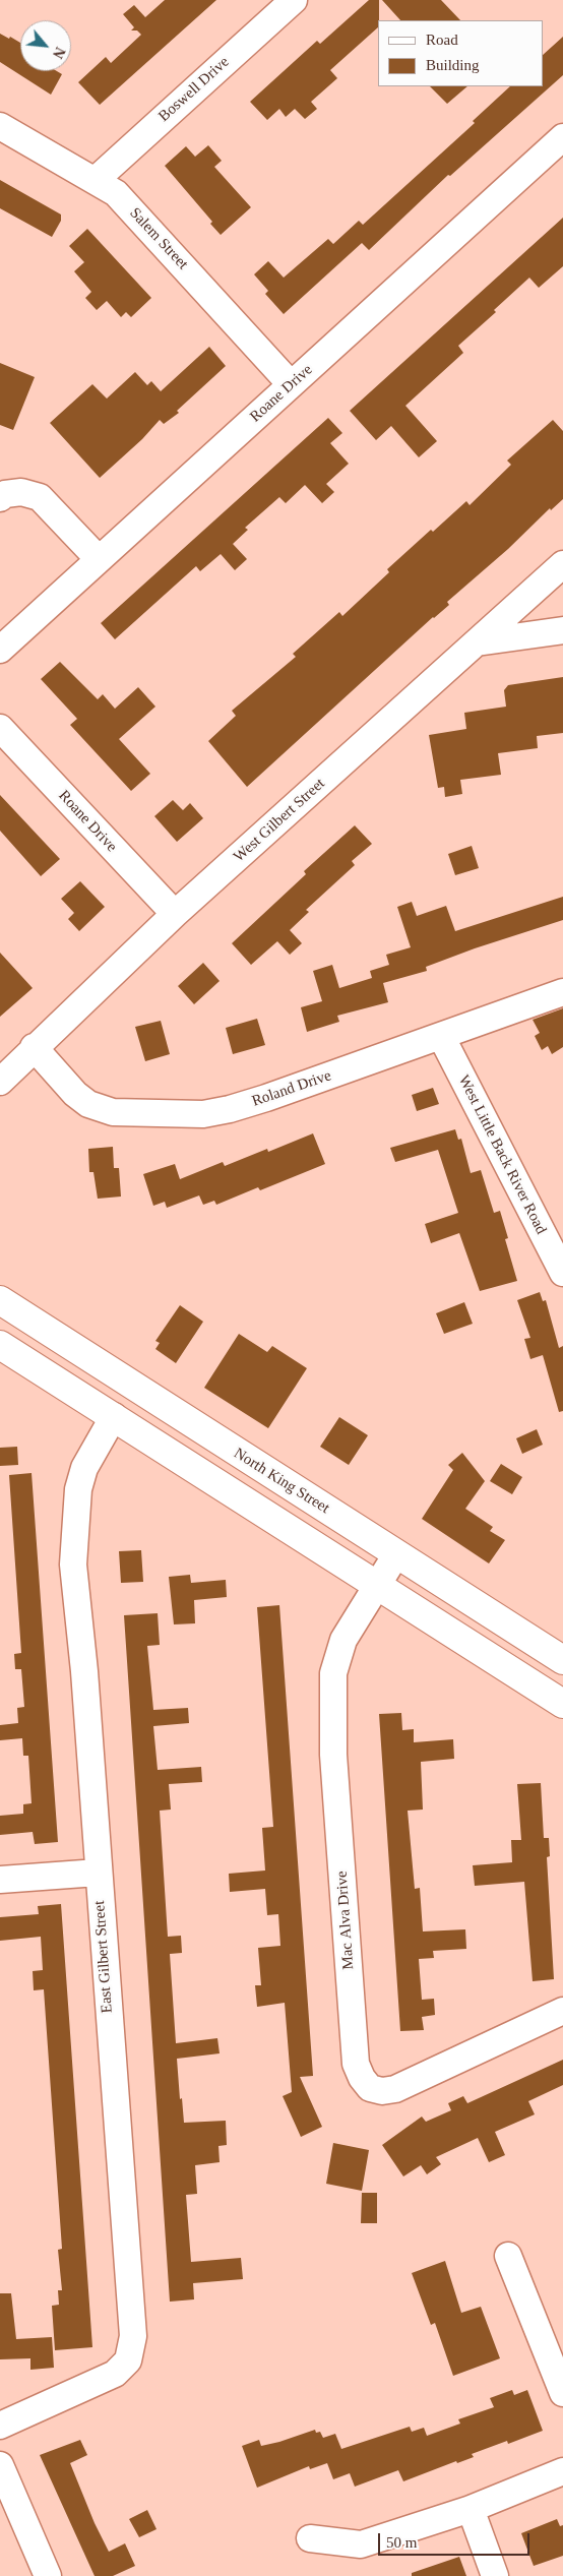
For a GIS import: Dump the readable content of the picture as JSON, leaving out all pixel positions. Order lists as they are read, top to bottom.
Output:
{
  "streets": {
    "main road": ["North King Street"],
    "street": [
      "Boswell Drive",
      "Salem Street",
      "Roane Drive",
      "West Gilbert Street",
      "Roland Drive",
      "West Little Back River Road",
      "Mac Alva Drive",
      "East Gilbert Street"
    ]
  },
  "crossings": [
    ["Boswell Drive", "Salem Street"],
    ["Salem Street", "Roane Drive"],
    ["Roane Drive", "West Gilbert Street"],
    ["West Gilbert Street", "Roland Drive"],
    ["Roland Drive", "West Little Back River Road"],
    ["North King Street", "Mac Alva Drive"]
  ],
  "legend": ["Road", "Building"],
  "scale_bar": "50 m",
  "north": "bottom right"
}
